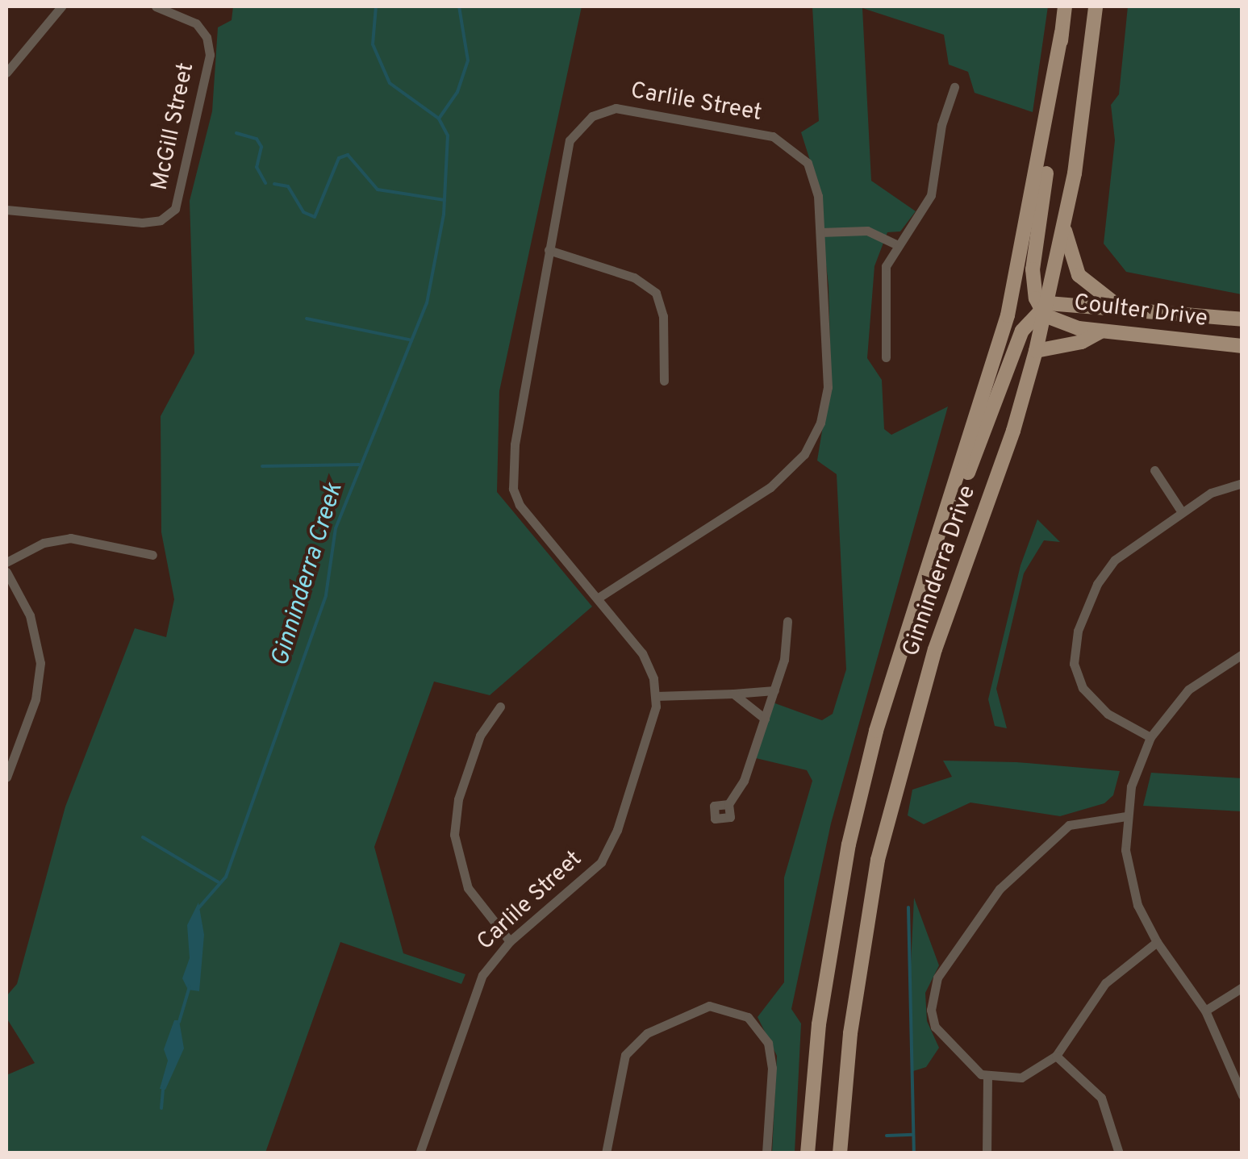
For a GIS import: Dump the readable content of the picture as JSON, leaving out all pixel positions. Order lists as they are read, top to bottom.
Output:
{
  "streets": {
    "main road": ["Coulter Drive", "Ginninderra Drive"],
    "street": ["Carlile Street", "McGill Street"]
  },
  "crossings": [
    ["Coulter Drive", "Ginninderra Drive"]
  ],
  "water": ["Ginninderra Creek"]
}
